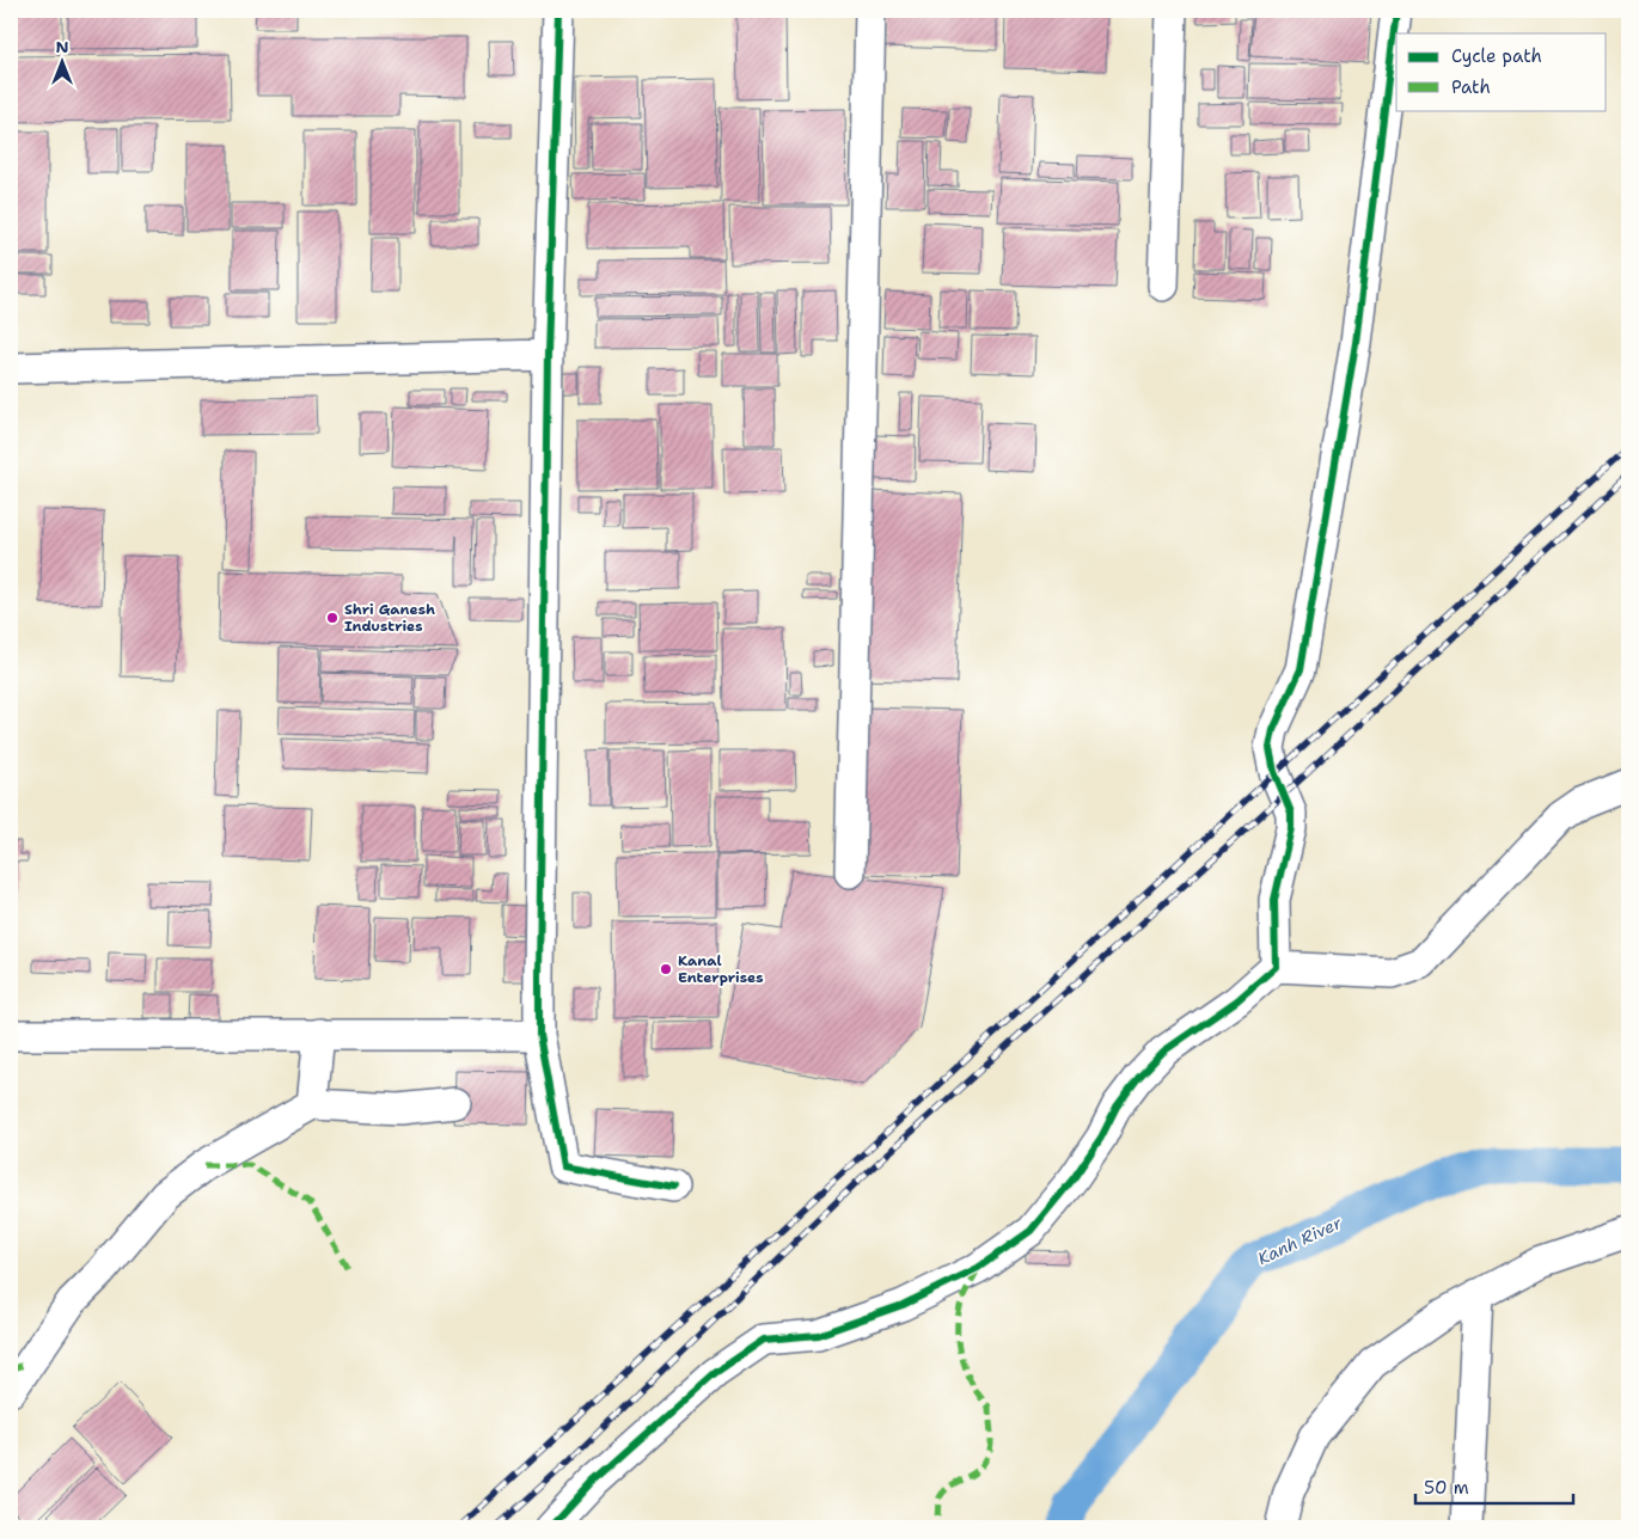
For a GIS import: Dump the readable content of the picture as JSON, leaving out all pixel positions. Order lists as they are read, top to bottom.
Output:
{
  "water": ["Kanh River"],
  "places": ["Shri Ganesh Industries", "Kanal Enterprises"],
  "legend": ["Cycle path", "Path"],
  "scale_bar": "50 m",
  "north": "top"
}
